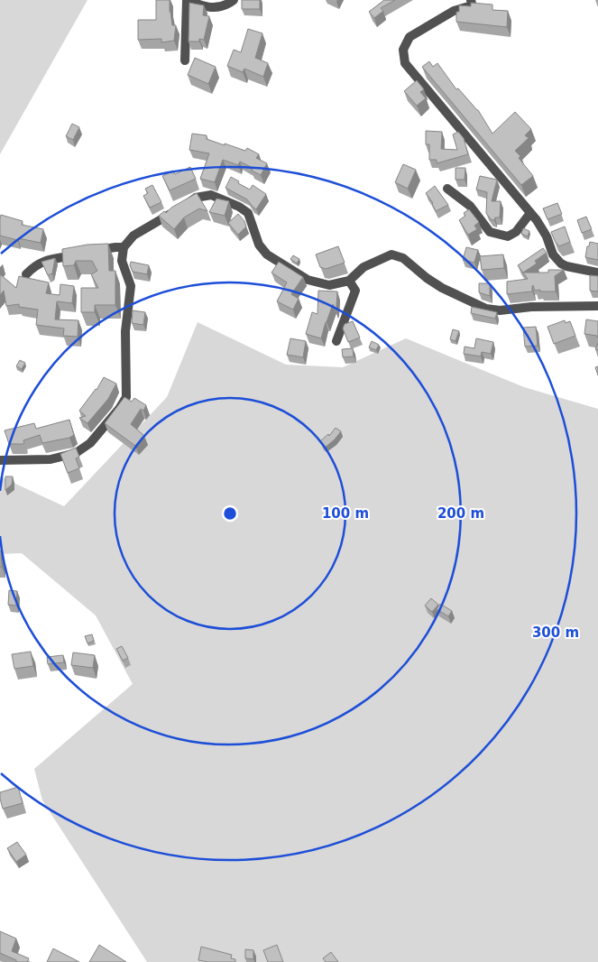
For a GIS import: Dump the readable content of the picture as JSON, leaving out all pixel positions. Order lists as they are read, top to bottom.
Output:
{
  "rings": ["100 m", "200 m", "300 m"]
}
